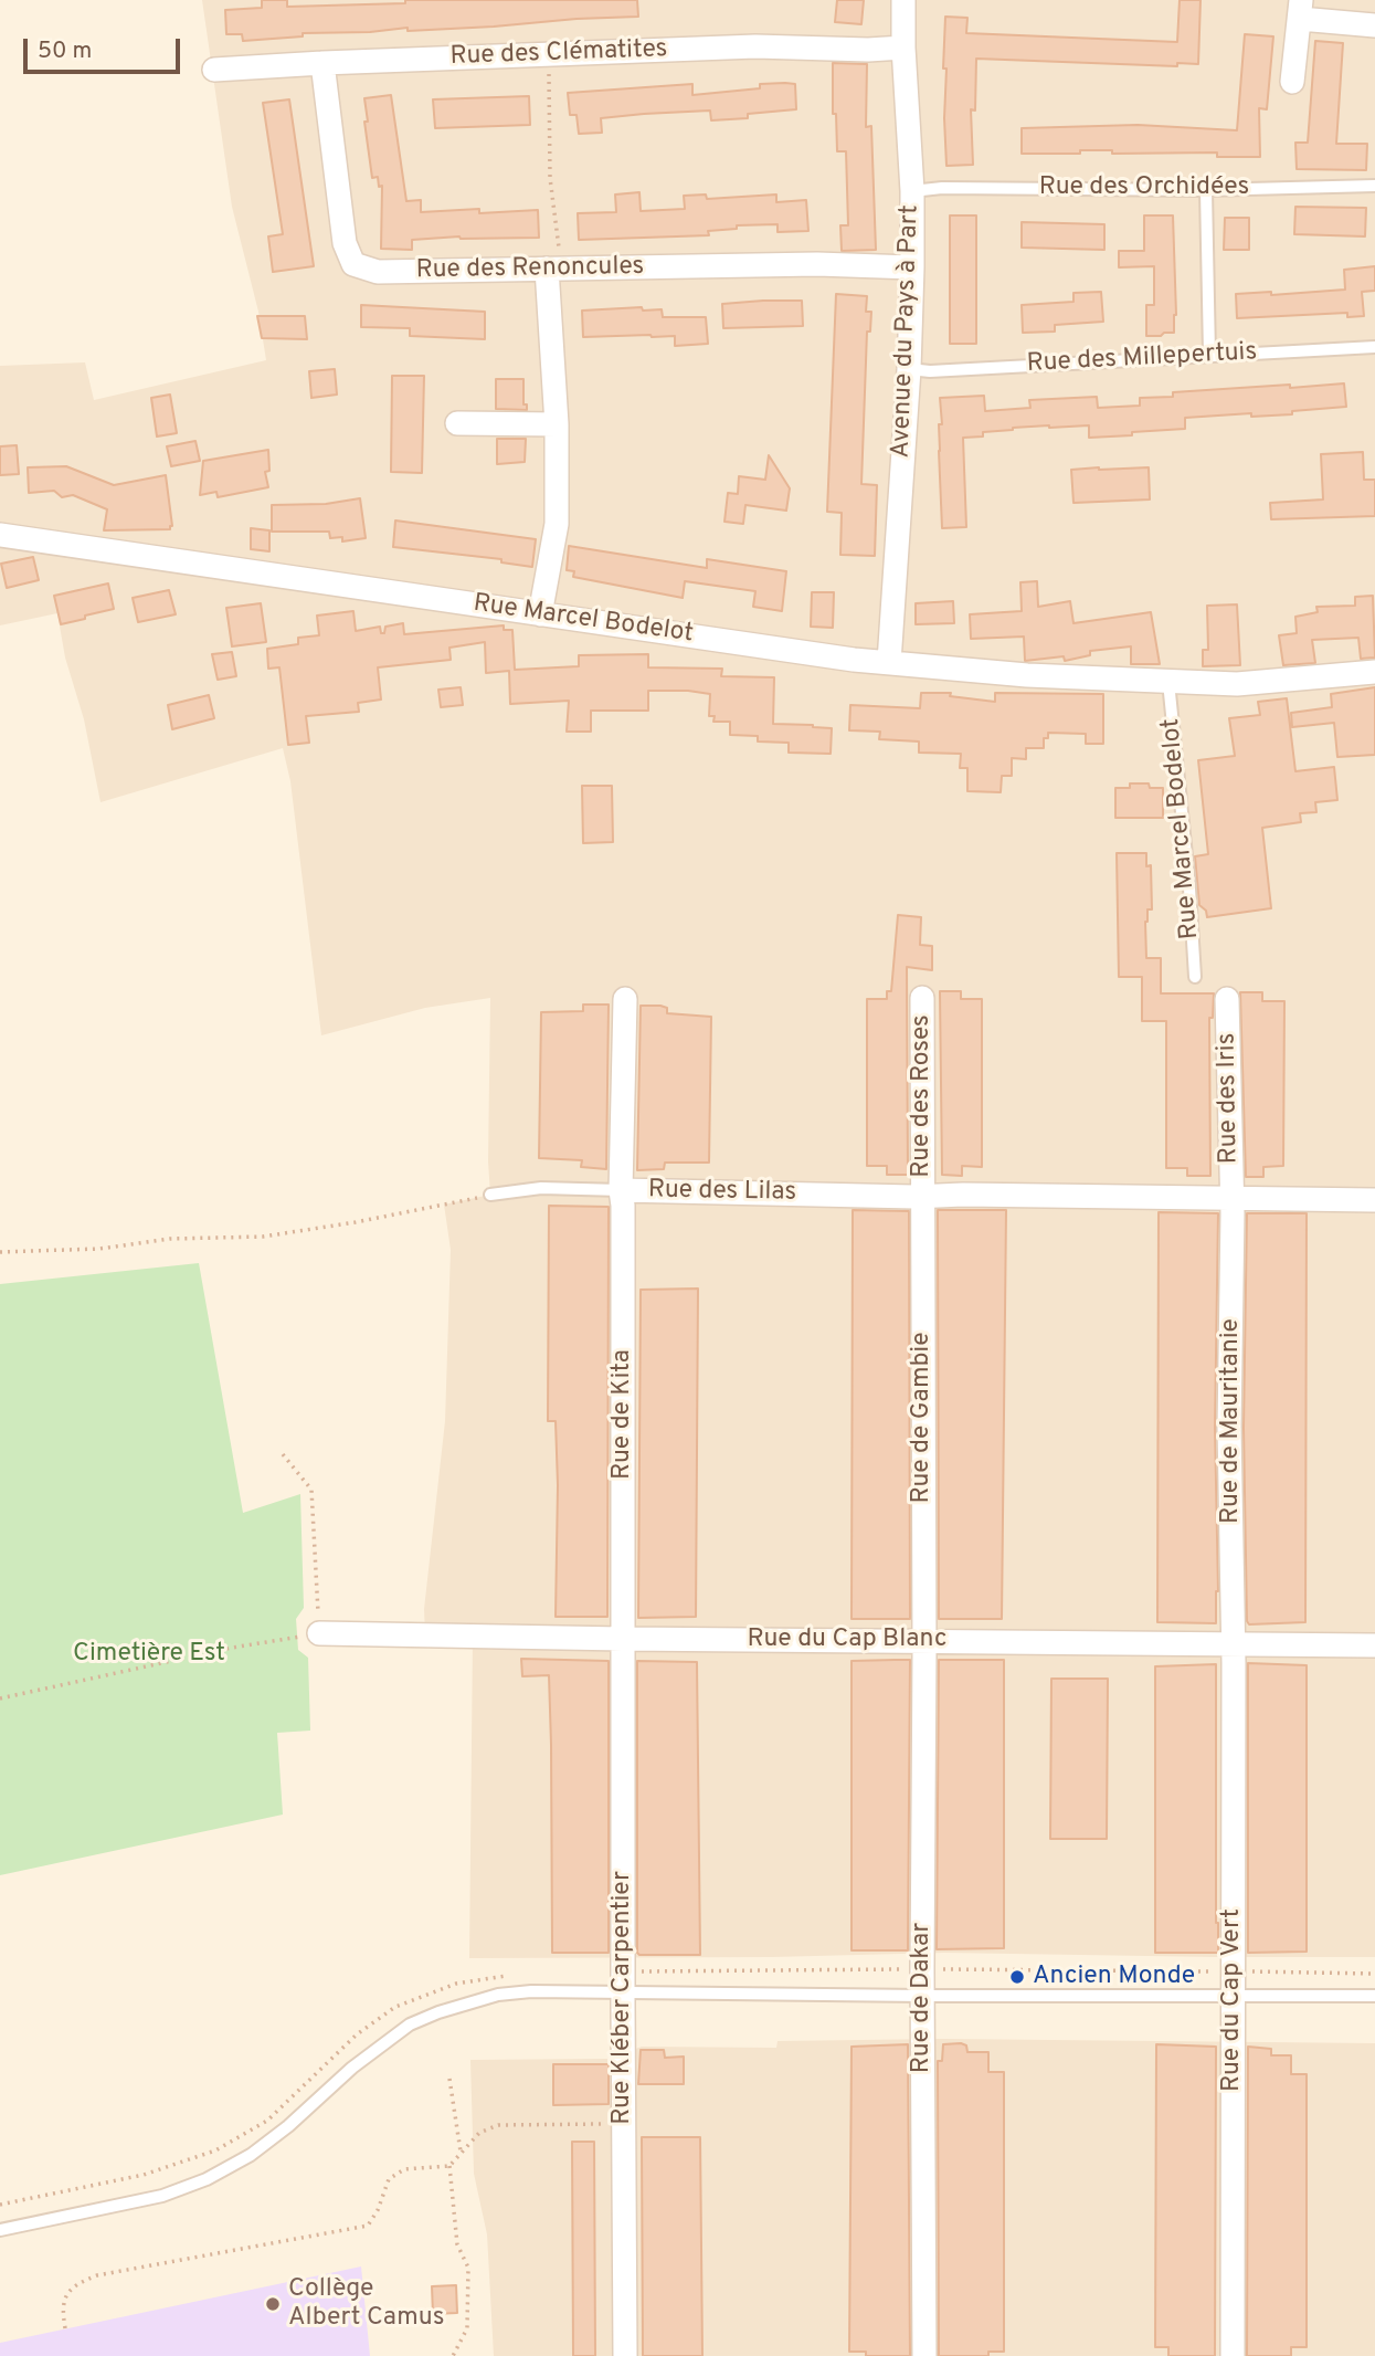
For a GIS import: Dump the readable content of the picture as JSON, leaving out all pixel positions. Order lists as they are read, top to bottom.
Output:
{
  "streets": {
    "street": [
      "Rue des Clématites",
      "Rue des Renoncules",
      "Avenue du Pays à Part",
      "Rue Marcel Bodelot",
      "Rue des Roses",
      "Rue des Iris",
      "Rue des Lilas",
      "Rue de Kita",
      "Rue de Gambie",
      "Rue de Mauritanie",
      "Rue du Cap Blanc",
      "Rue Kléber Carpentier",
      "Rue de Dakar",
      "Rue du Cap Vert"
    ],
    "lane": ["Rue des Orchidées", "Rue des Millepertuis"]
  },
  "crossings": [
    ["Rue des Clématites", "Rue des Renoncules"],
    ["Rue des Clématites", "Avenue du Pays à Part"],
    ["Rue des Orchidées", "Avenue du Pays à Part"],
    ["Rue des Renoncules", "Avenue du Pays à Part"],
    ["Avenue du Pays à Part", "Rue des Millepertuis"],
    ["Avenue du Pays à Part", "Rue Marcel Bodelot"],
    ["Rue des Roses", "Rue des Lilas"],
    ["Rue des Roses", "Rue de Gambie"],
    ["Rue des Iris", "Rue des Lilas"],
    ["Rue des Iris", "Rue de Mauritanie"],
    ["Rue des Lilas", "Rue de Kita"],
    ["Rue des Lilas", "Rue de Gambie"],
    ["Rue des Lilas", "Rue de Mauritanie"],
    ["Rue de Kita", "Rue du Cap Blanc"],
    ["Rue de Kita", "Rue Kléber Carpentier"],
    ["Rue de Gambie", "Rue du Cap Blanc"],
    ["Rue de Gambie", "Rue de Dakar"],
    ["Rue de Mauritanie", "Rue du Cap Blanc"],
    ["Rue de Mauritanie", "Rue du Cap Vert"],
    ["Rue du Cap Blanc", "Rue Kléber Carpentier"],
    ["Rue du Cap Blanc", "Rue de Dakar"],
    ["Rue du Cap Blanc", "Rue du Cap Vert"]
  ],
  "parks": ["Cimetière Est"],
  "places": ["Ancien Monde", "Collège Albert Camus"],
  "scale_bar": "50 m"
}
